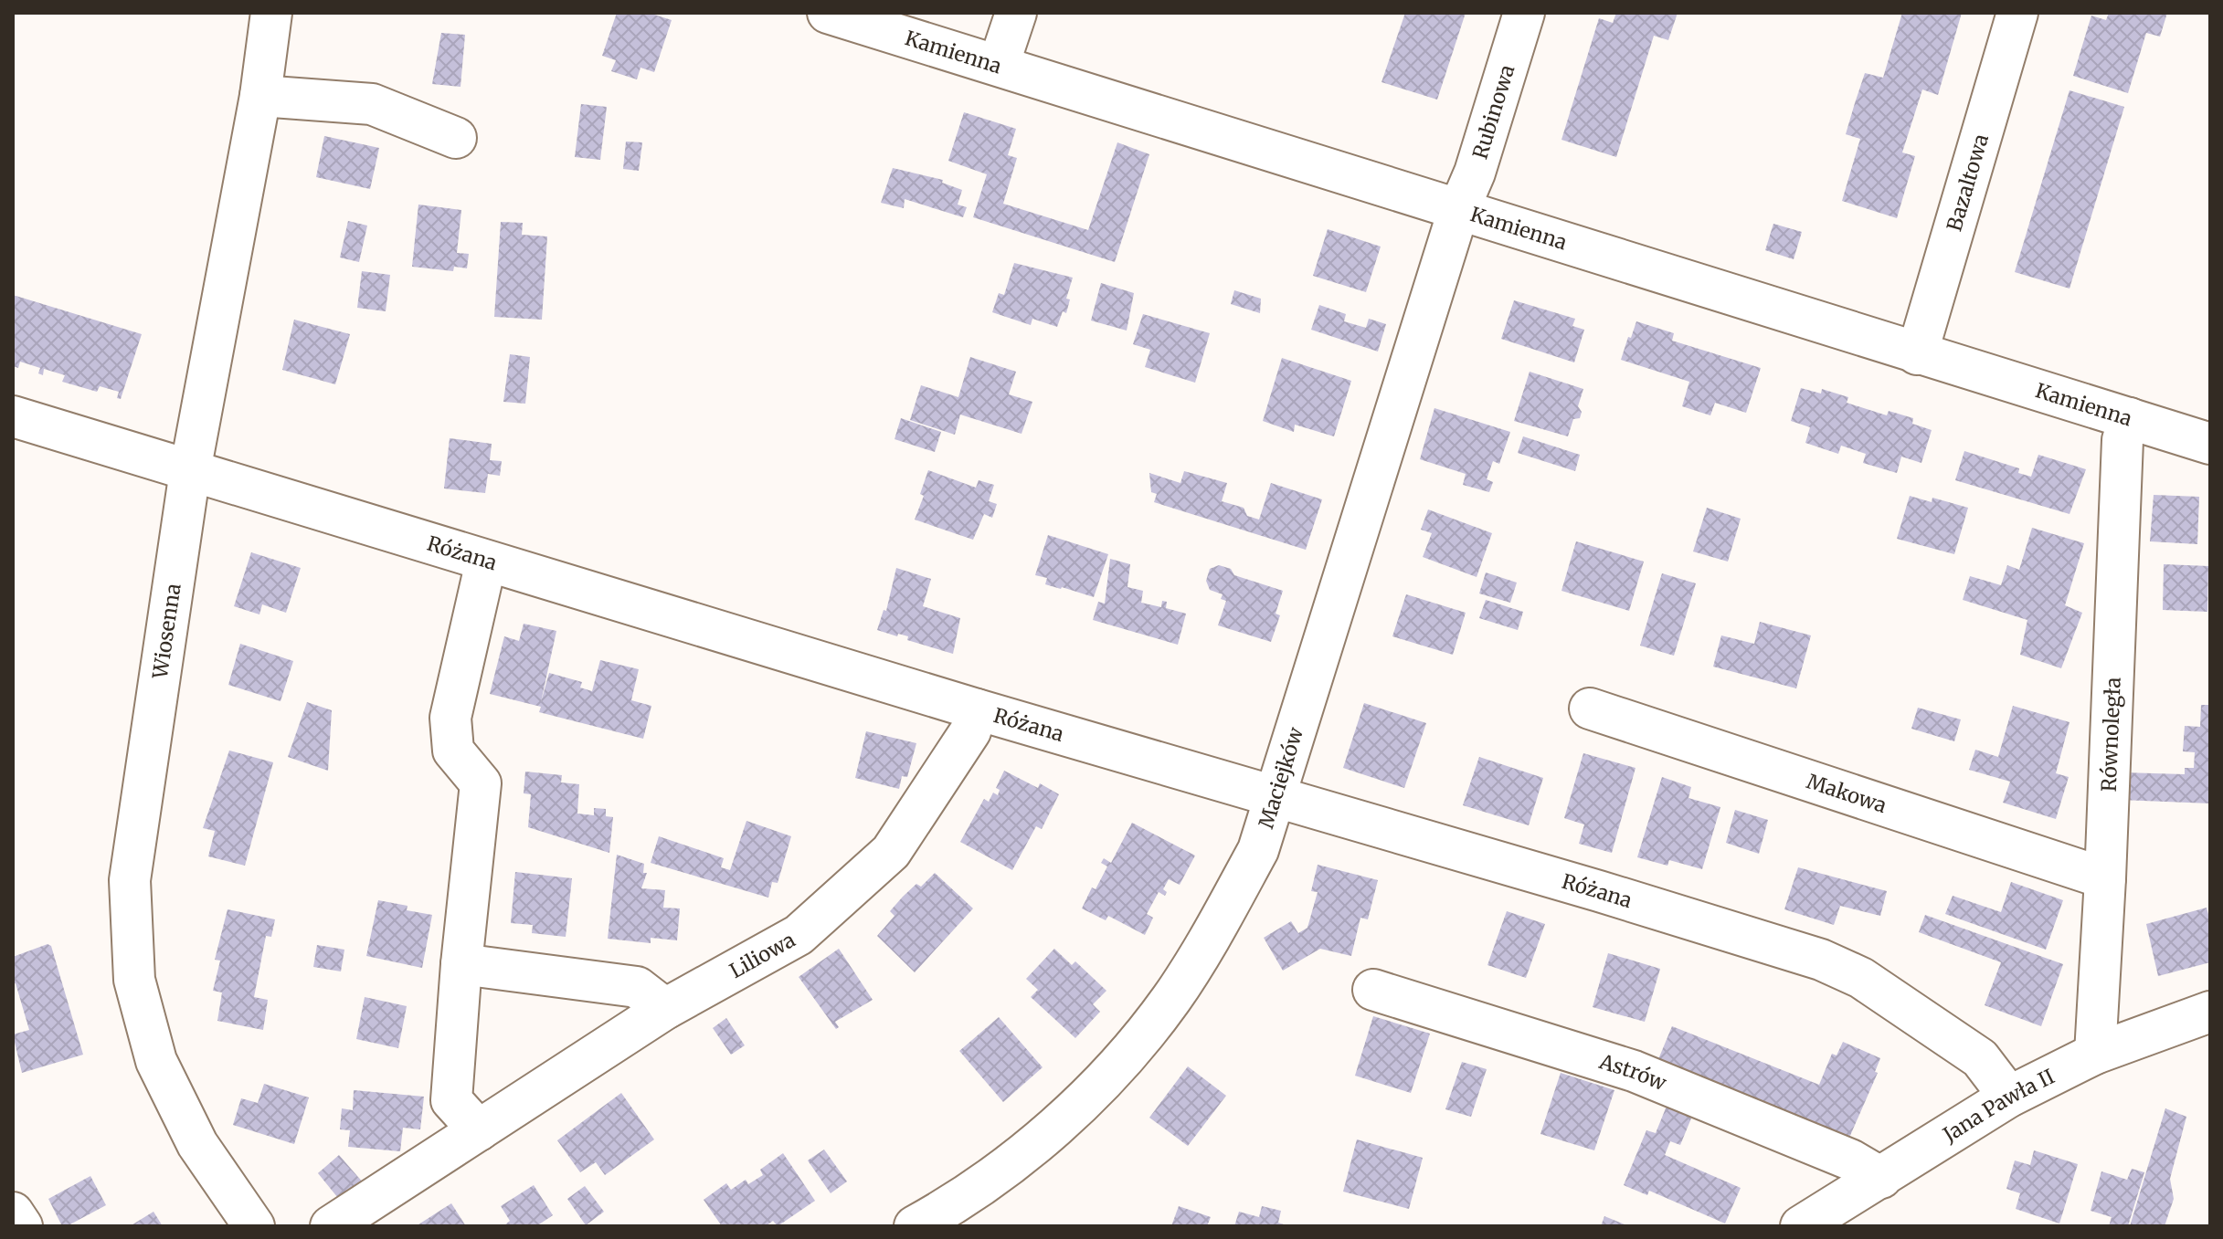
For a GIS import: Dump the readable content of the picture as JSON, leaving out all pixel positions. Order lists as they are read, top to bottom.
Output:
{
  "streets": {
    "street": [
      "Kamienna",
      "Rubinowa",
      "Bazaltowa",
      "Różana",
      "Wiosenna",
      "Równoległa",
      "Maciejków",
      "Makowa",
      "Liliowa",
      "Astrów",
      "Jana Pawła II"
    ]
  },
  "crossings": [
    ["Kamienna", "Rubinowa"],
    ["Kamienna", "Bazaltowa"],
    ["Kamienna", "Równoległa"],
    ["Kamienna", "Maciejków"],
    ["Rubinowa", "Maciejków"],
    ["Różana", "Wiosenna"],
    ["Różana", "Maciejków"],
    ["Różana", "Liliowa"],
    ["Różana", "Jana Pawła II"],
    ["Równoległa", "Makowa"],
    ["Równoległa", "Jana Pawła II"],
    ["Astrów", "Jana Pawła II"]
  ]
}
